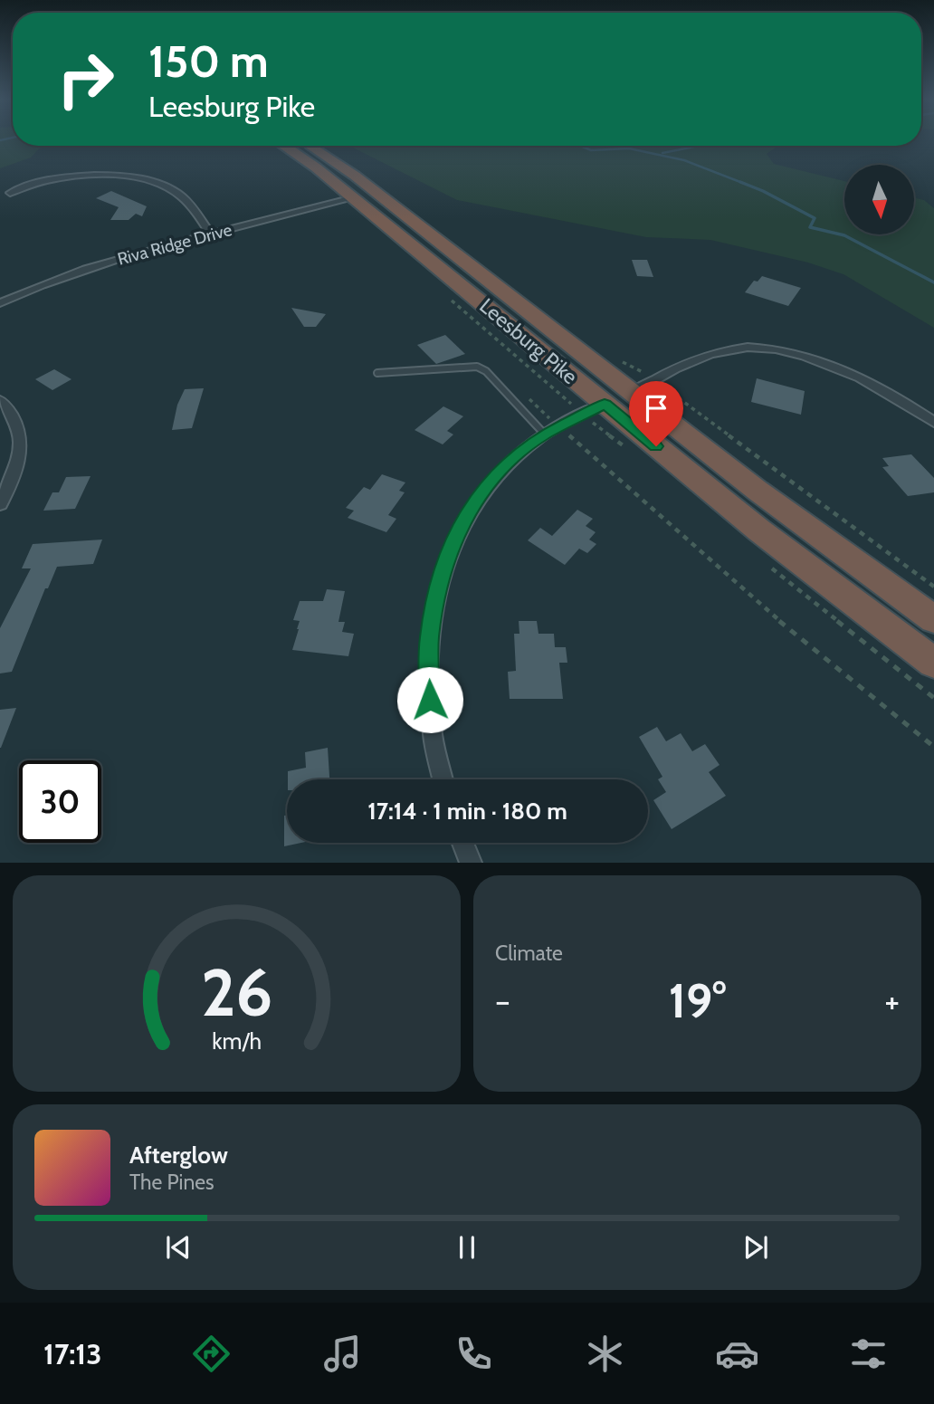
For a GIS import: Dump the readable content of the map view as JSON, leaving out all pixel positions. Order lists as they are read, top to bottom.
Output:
{
  "streets": {
    "highway": ["Leesburg Pike"],
    "street": ["Riva Ridge Drive"]
  },
  "crossings": [
    ["Riva Ridge Drive", "Leesburg Pike"]
  ],
  "north": "bottom",
  "page": {
    "turn": ["150 m", "Leesburg Pike"],
    "limit": "30",
    "trip": "17:14 · 1 min · 180 m",
    "tile": "Climate",
    "heat": ["−", "19°", "+"],
    "song": ["Afterglow", "The Pines"],
    "tabs": "17:13",
    "gauge": ["26", "km/h"]
  }
}
